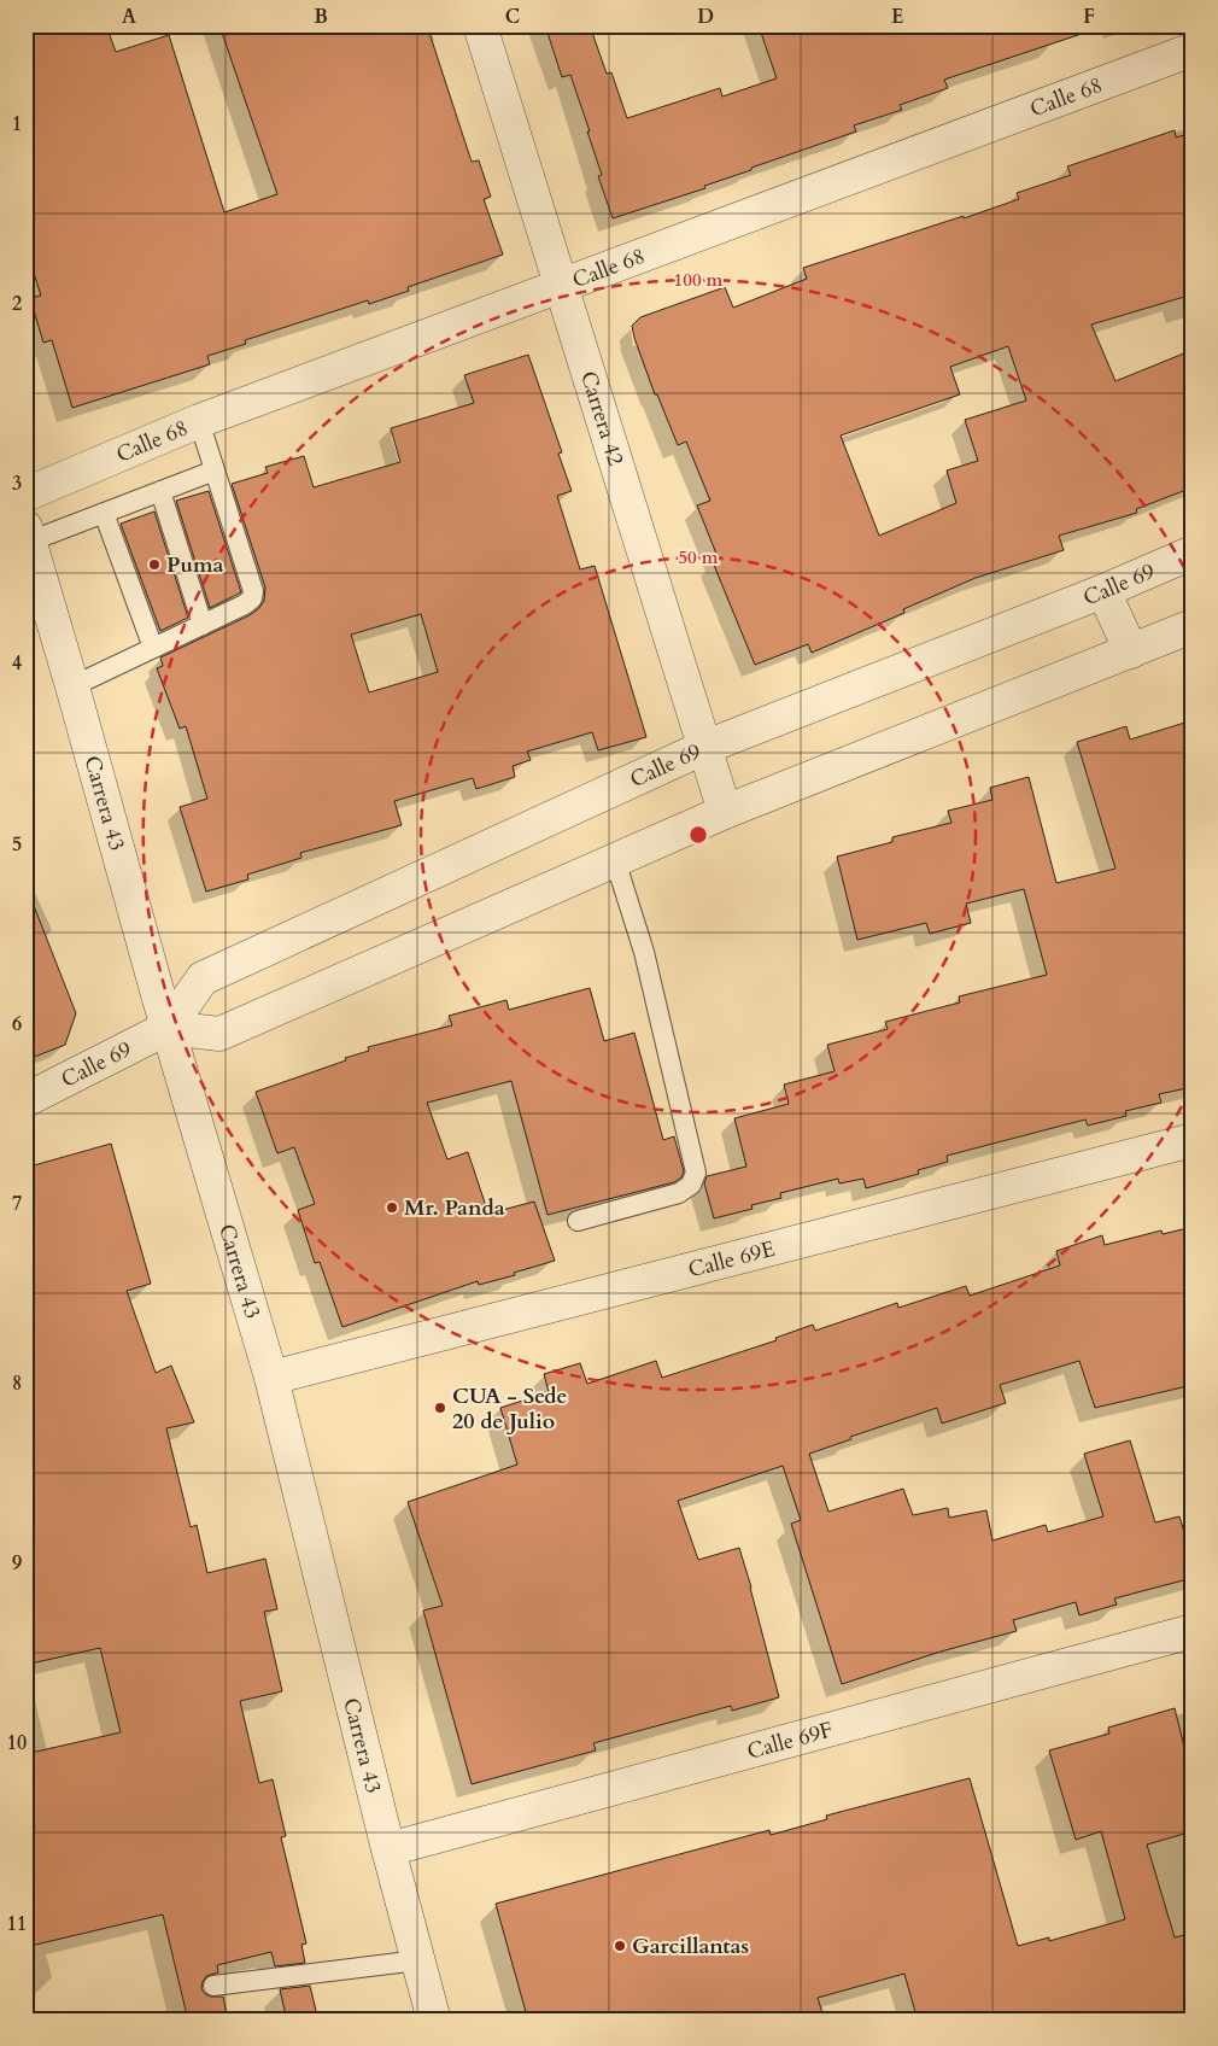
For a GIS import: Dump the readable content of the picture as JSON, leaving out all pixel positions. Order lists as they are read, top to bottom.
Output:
{
  "streets": {
    "street": [
      "Calle 68",
      "Carrera 42",
      "Calle 69",
      "Carrera 43",
      "Calle 69E",
      "Calle 69F"
    ]
  },
  "crossings": [
    ["Calle 68", "Carrera 42"],
    ["Carrera 42", "Calle 69"],
    ["Calle 69", "Carrera 43"],
    ["Carrera 43", "Calle 69E"],
    ["Carrera 43", "Calle 69F"]
  ],
  "places": [
    "Puma",
    "Mr. Panda",
    "CUA - Sede 20 de Julio",
    "Garcillantas"
  ],
  "grid": {
    "columns": [
      "A",
      "B",
      "C",
      "D",
      "E",
      "F"
    ],
    "rows": [
      "1",
      "2",
      "3",
      "4",
      "5",
      "6",
      "7",
      "8",
      "9",
      "10",
      "11"
    ]
  },
  "rings": ["100 m", "50 m"]
}
